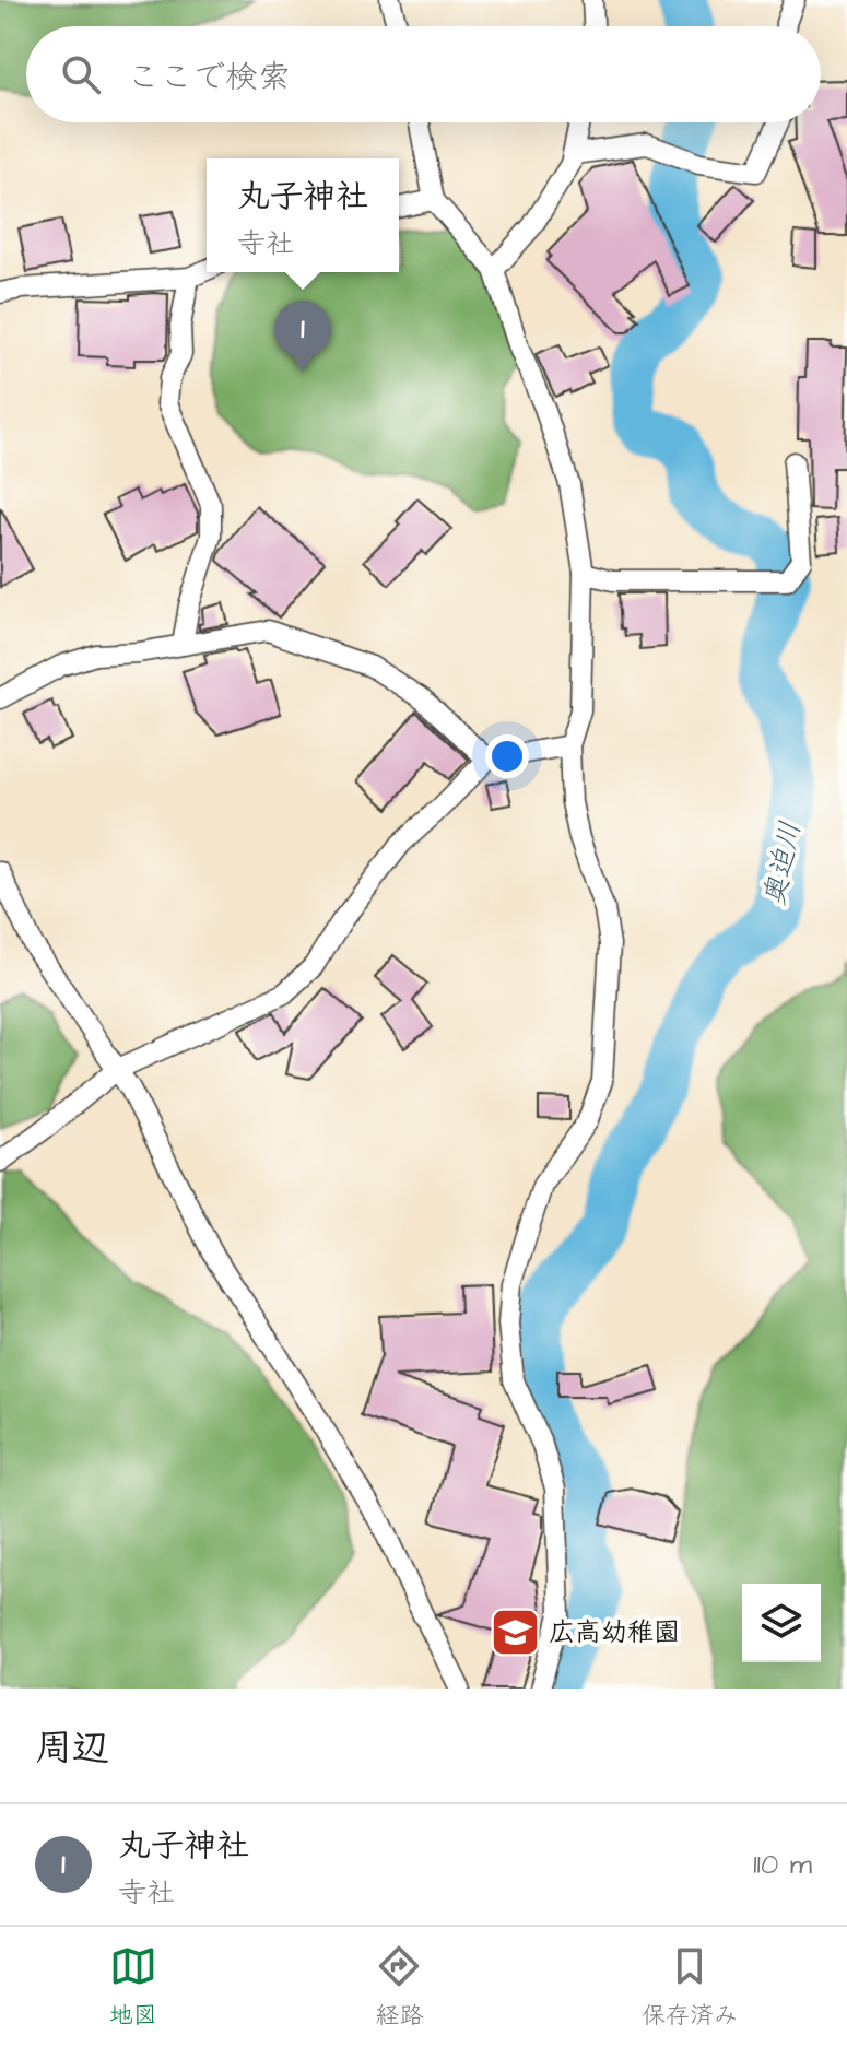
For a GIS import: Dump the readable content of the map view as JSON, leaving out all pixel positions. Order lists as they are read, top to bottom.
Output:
{
  "water": ["奥迫川"],
  "places": {
    "school or university": ["広高幼稚園"]
  },
  "page": {
    "search": "ここで検索",
    "popup": ["丸子神社", "寺社"],
    "pins": "1",
    "heading": "周辺",
    "list": [
      {
        "mark": "1",
        "name": "丸子神社",
        "note": "寺社",
        "value": "110 m"
      }
    ],
    "nav": ["地図", "経路", "保存済み"]
  }
}
